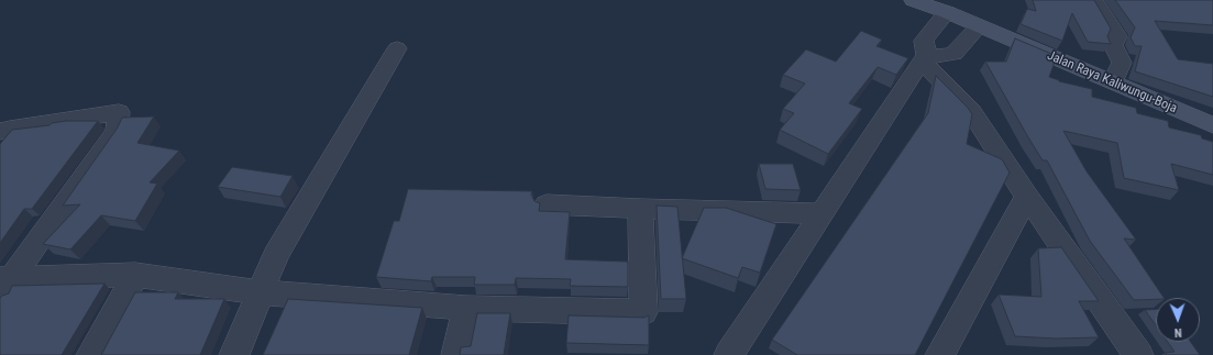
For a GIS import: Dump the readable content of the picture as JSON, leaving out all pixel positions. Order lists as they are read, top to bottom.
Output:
{
  "streets": {
    "main road": ["Jalan Raya Kaliwungu-Boja"]
  },
  "north": "bottom"
}
